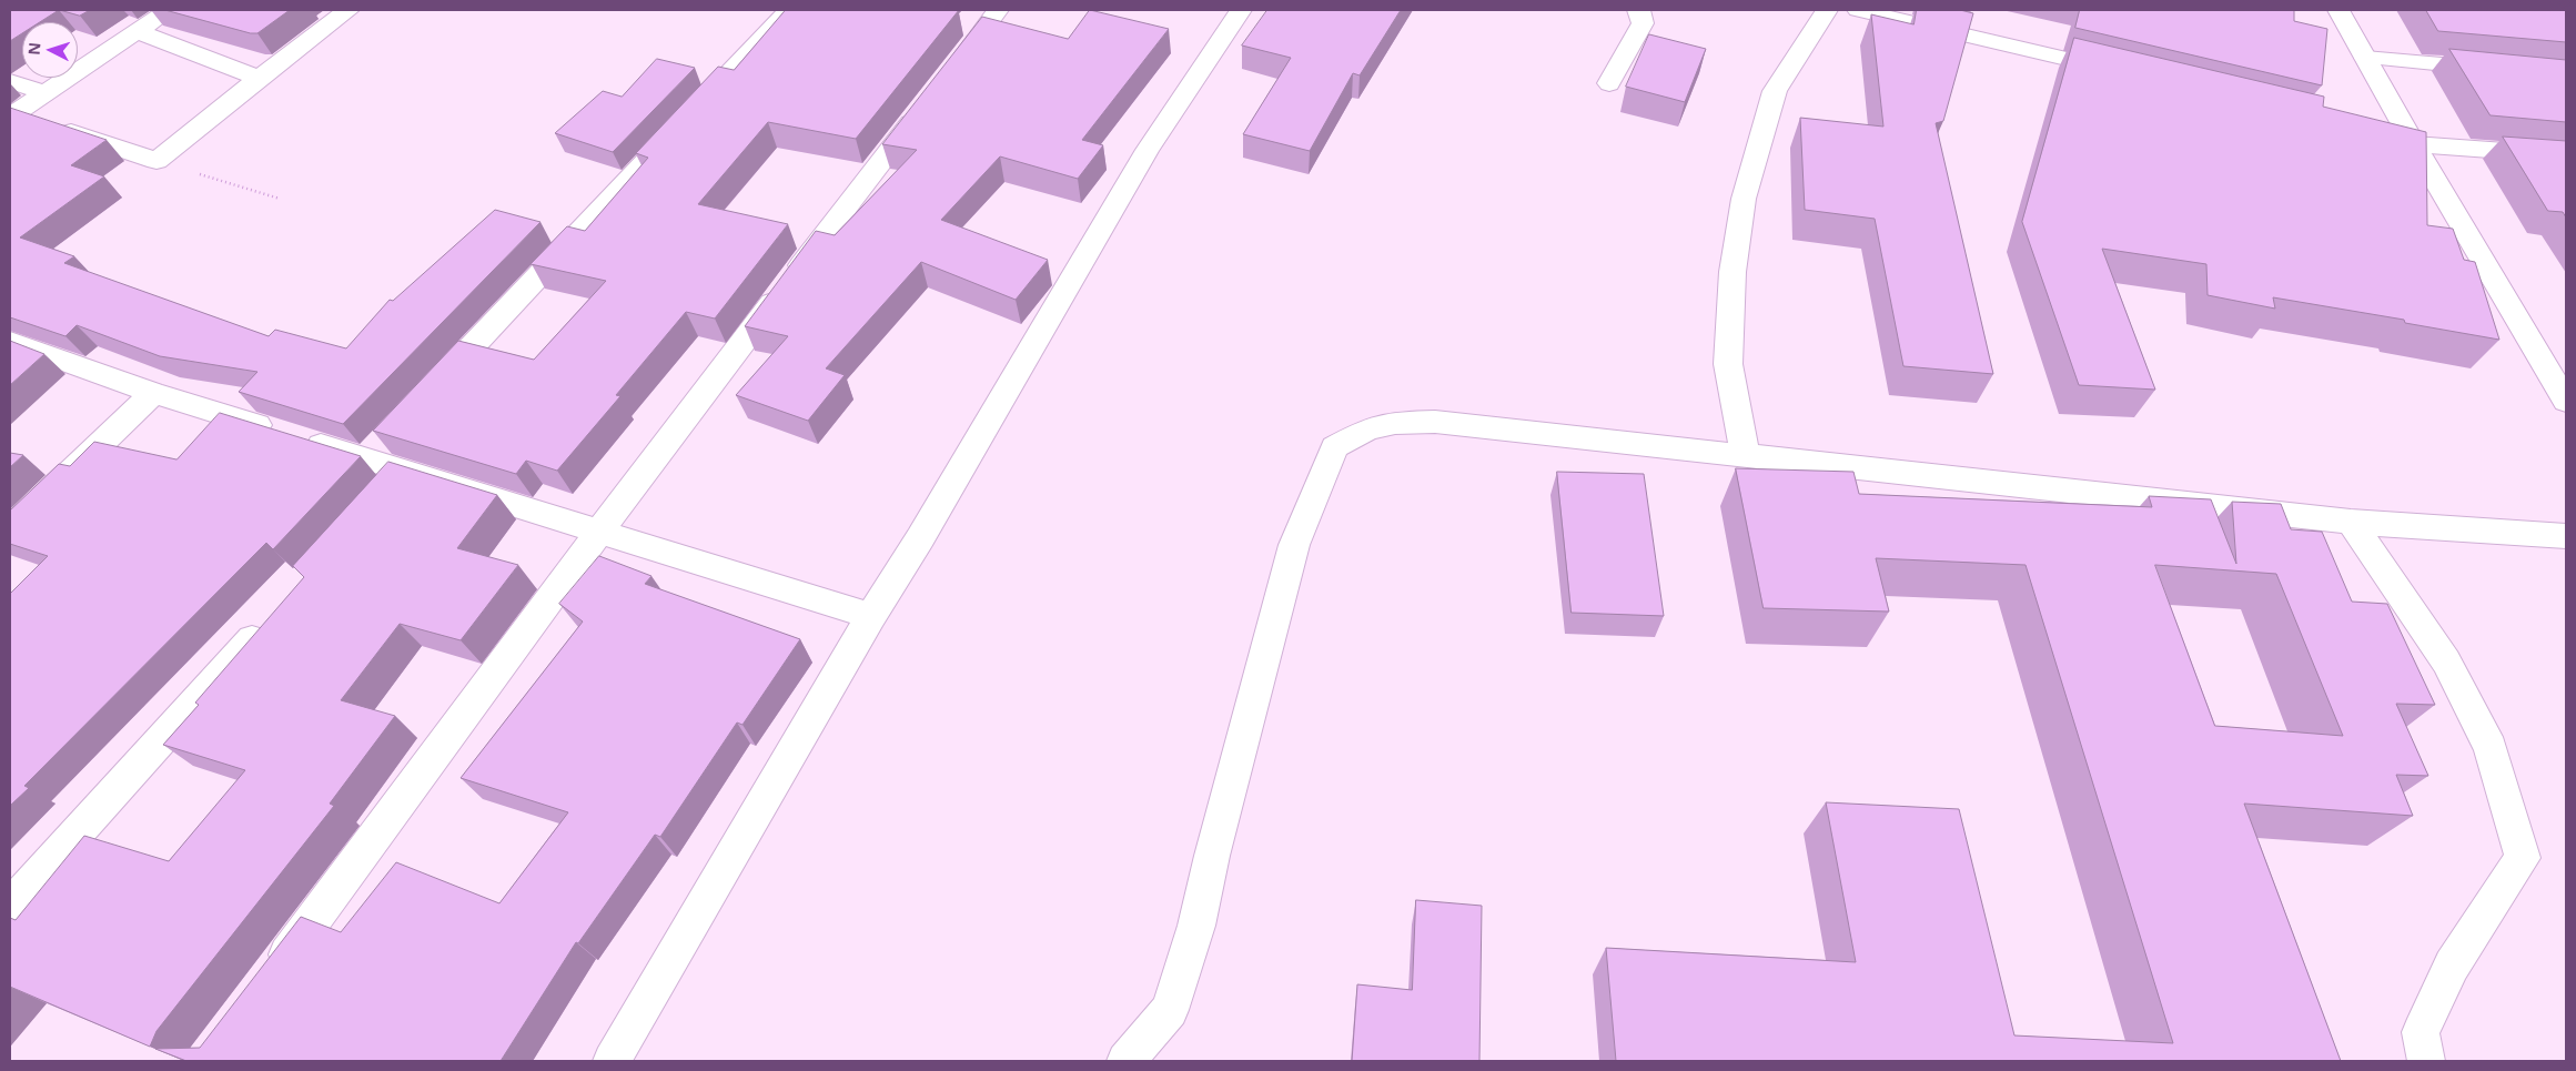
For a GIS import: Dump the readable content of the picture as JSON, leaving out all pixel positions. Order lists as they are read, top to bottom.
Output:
{
  "north": "left"
}
